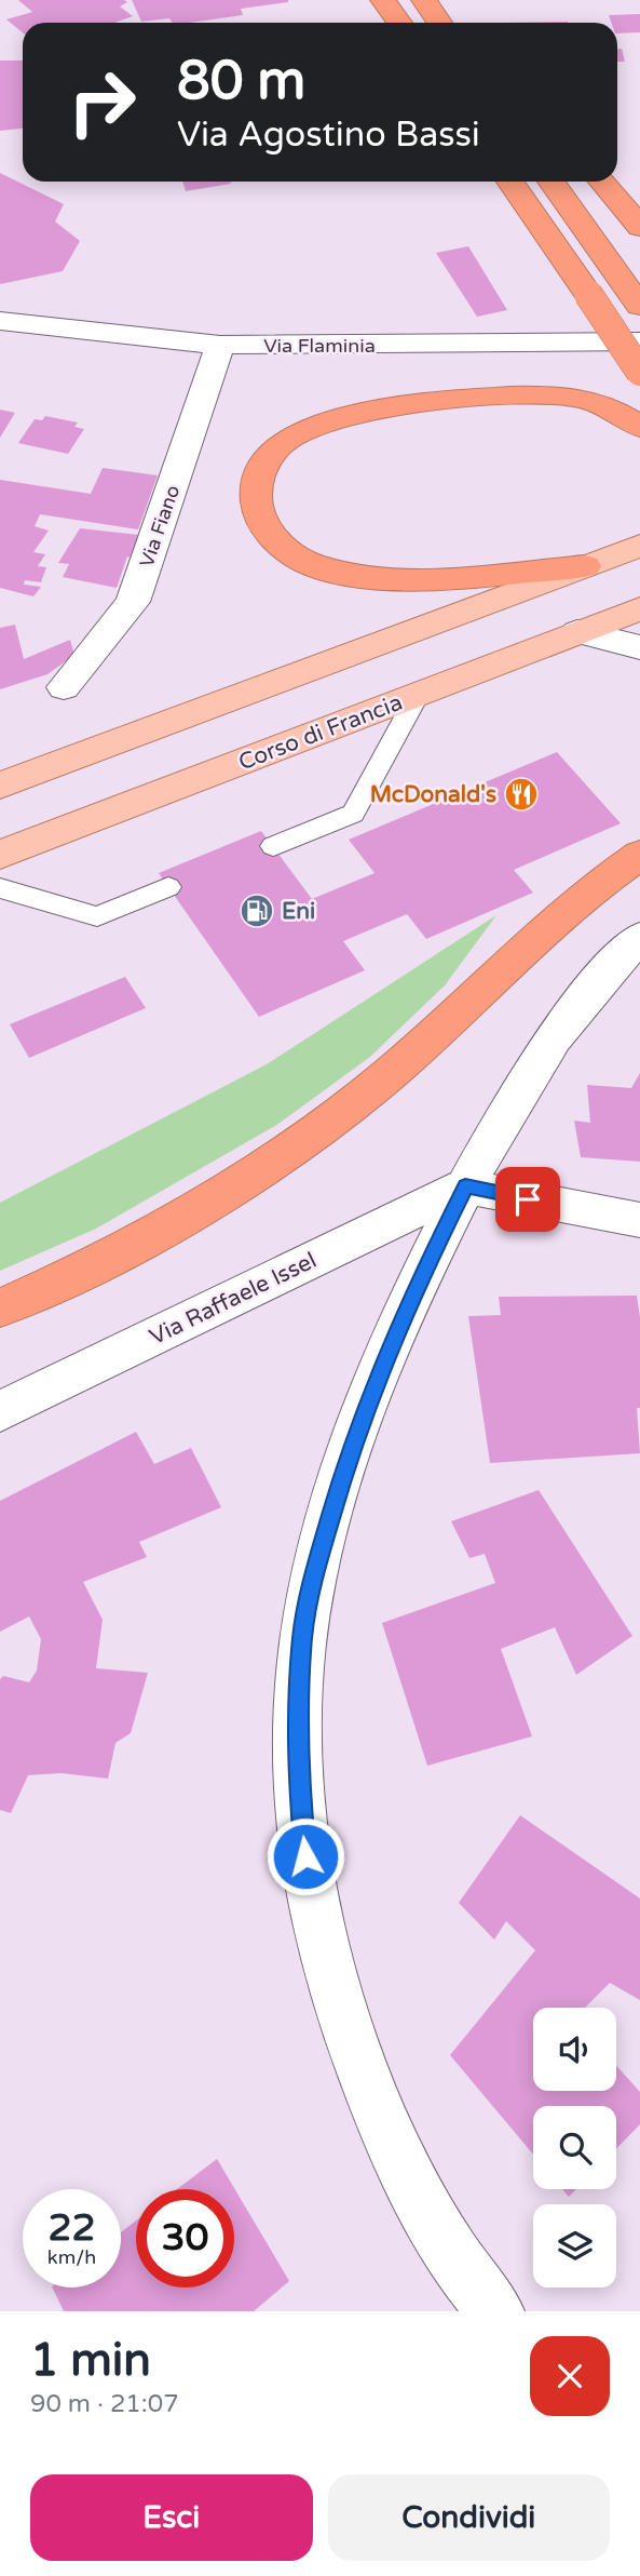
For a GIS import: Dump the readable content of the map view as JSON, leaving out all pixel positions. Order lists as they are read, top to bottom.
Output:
{
  "streets": {
    "main road": ["Corso di Francia"],
    "street": ["Via Flaminia", "Via Fiano", "Via Raffaele Issel"]
  },
  "crossings": [
    ["Via Flaminia", "Via Fiano"]
  ],
  "places": {
    "restaurant": ["McDonald's"],
    "fuel station": ["Eni"]
  },
  "page": {
    "turn": ["80 m", "Via Agostino Bassi"],
    "speed": "22 km/h",
    "limit": "30",
    "heading": ["1 min", "90 m · 21:07"],
    "buttons": ["Esci", "Condividi"]
  }
}
